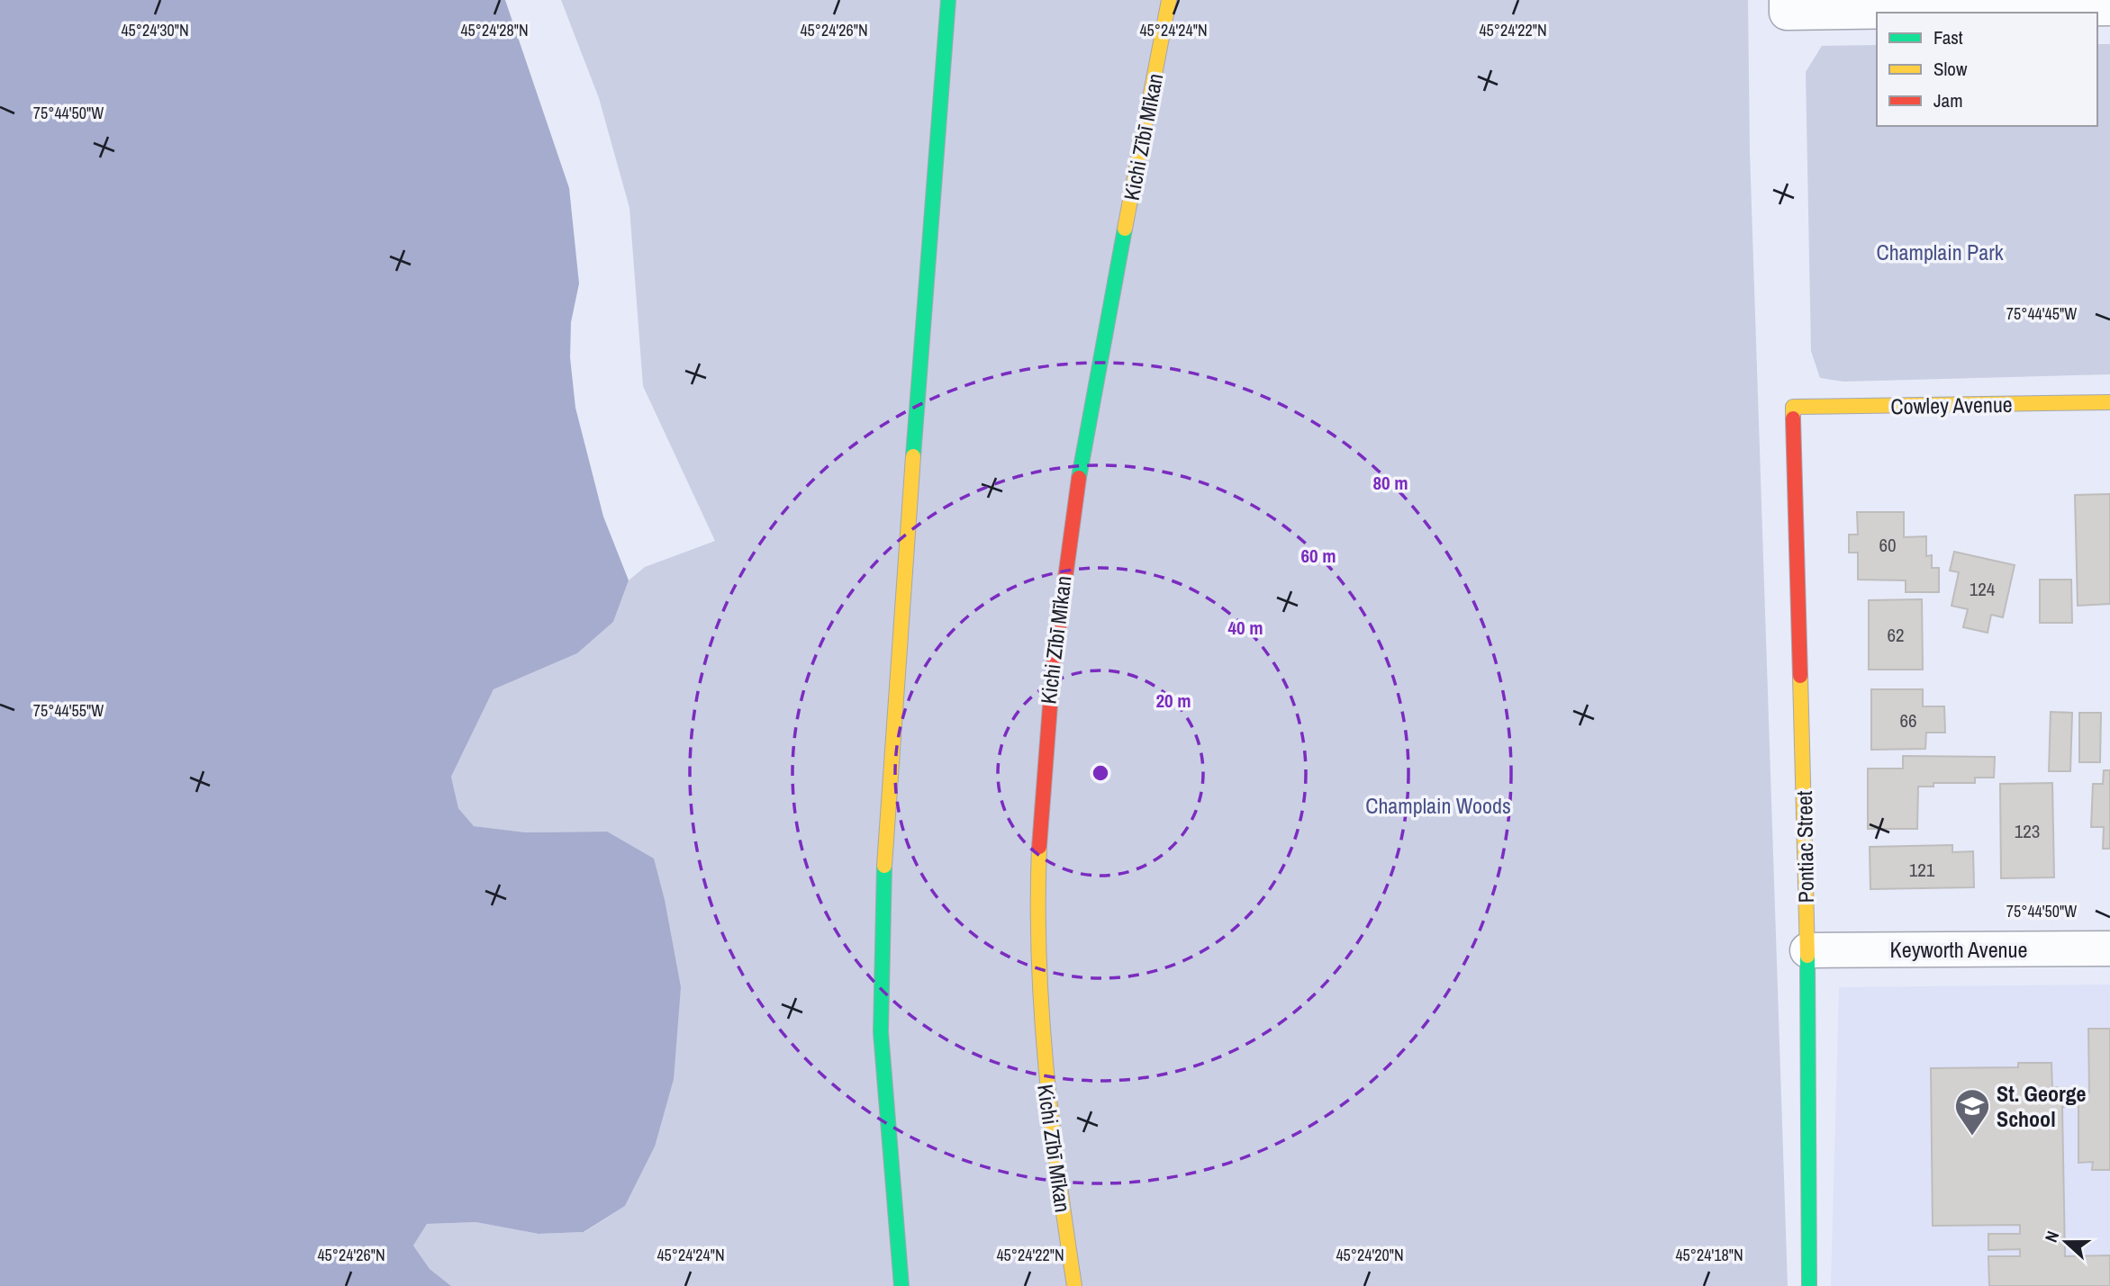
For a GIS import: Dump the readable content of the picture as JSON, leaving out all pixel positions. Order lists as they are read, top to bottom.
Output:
{
  "streets": {
    "main road": ["Kichi Zībī Mīkan", "Cowley Avenue", "Pontiac Street"],
    "street": ["Keyworth Avenue"]
  },
  "crossings": [
    ["Cowley Avenue", "Pontiac Street"],
    ["Pontiac Street", "Keyworth Avenue"]
  ],
  "parks": ["Champlain Park", "Champlain Woods"],
  "places": {
    "school or university": ["St. George School"]
  },
  "house_numbers": [
    "60",
    "124",
    "62",
    "66",
    "123",
    "121"
  ],
  "legend": ["Fast", "Slow", "Jam"],
  "north": "left",
  "coordinates": [
    "45°24'30\"N",
    "45°24'28\"N",
    "45°24'26\"N",
    "45°24'24\"N",
    "45°24'22\"N",
    "75°44'50\"W",
    "75°44'45\"W",
    "75°44'55\"W",
    "45°24'20\"N",
    "45°24'18\"N"
  ],
  "rings": [
    "80 m",
    "60 m",
    "40 m",
    "20 m"
  ]
}
